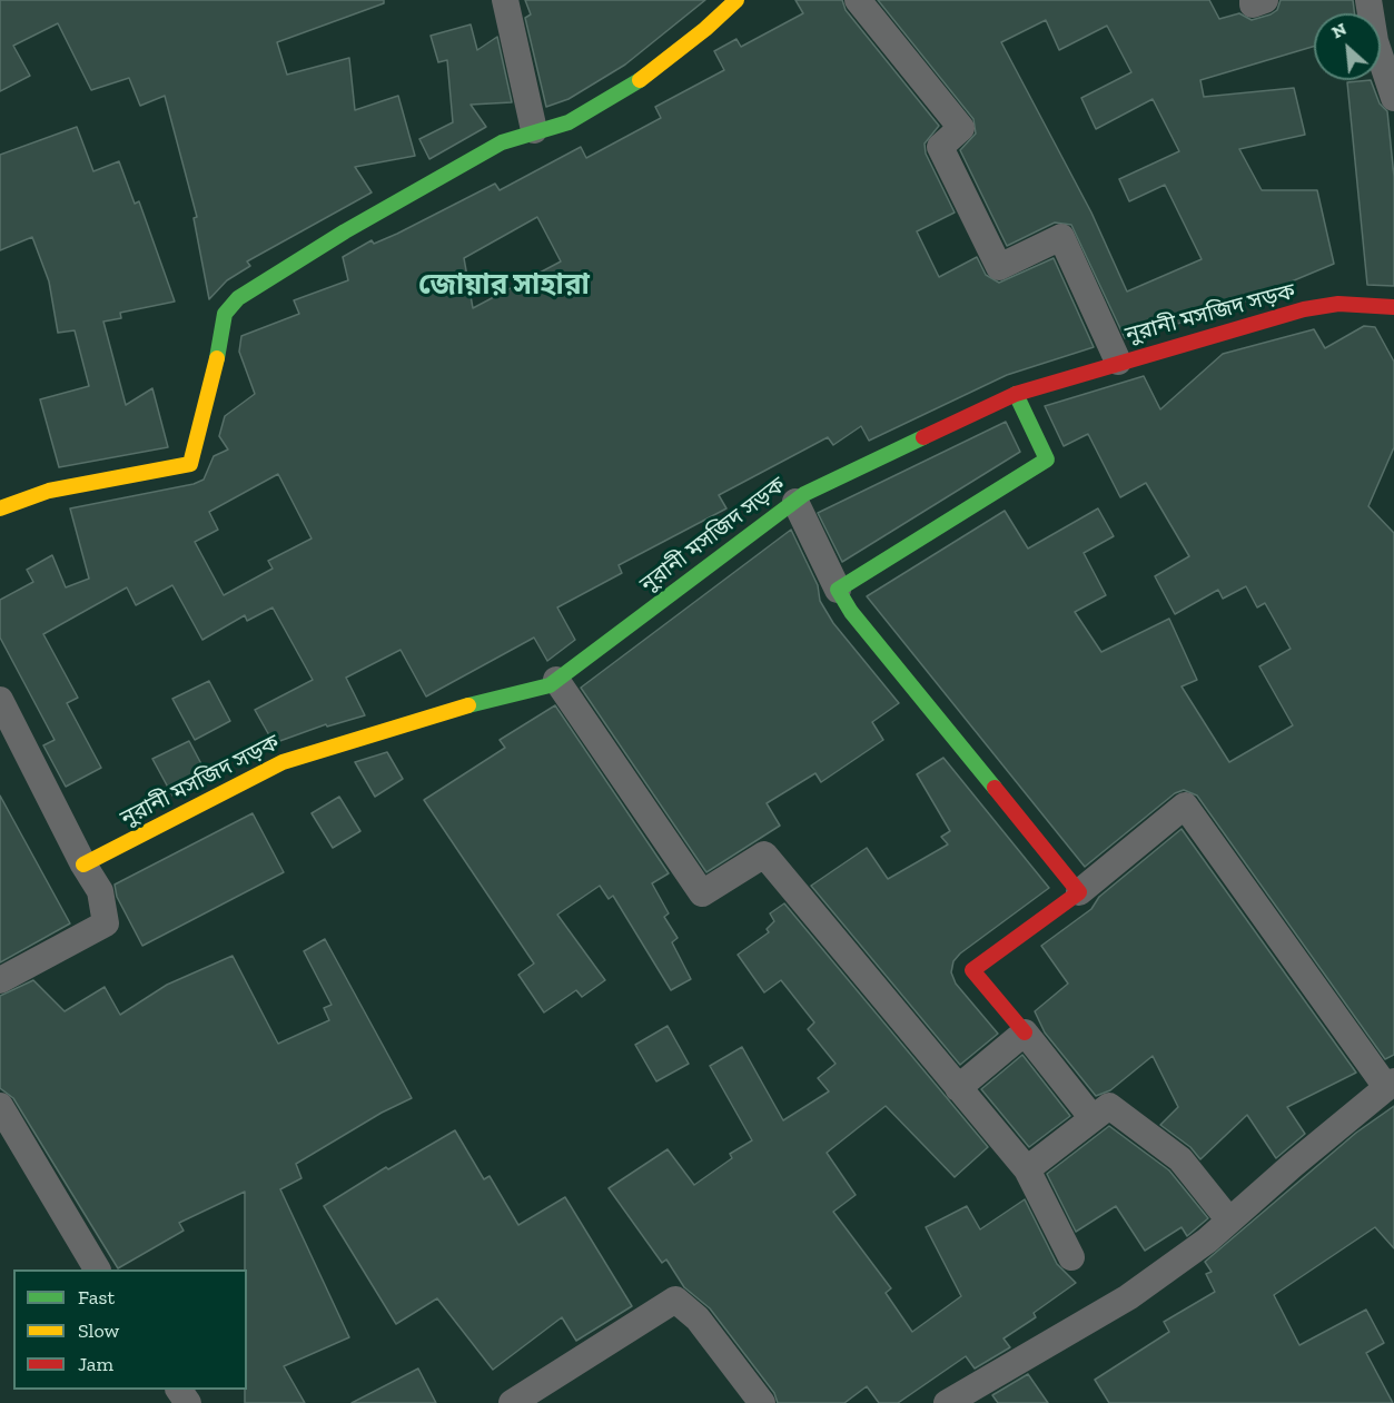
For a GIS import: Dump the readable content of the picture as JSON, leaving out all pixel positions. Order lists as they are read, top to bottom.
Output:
{
  "streets": {
    "street": ["নুরানী মসজিদ সড়ক"]
  },
  "districts": ["জোয়ার সাহারা"],
  "legend": ["Fast", "Slow", "Jam"],
  "north": "top left"
}
